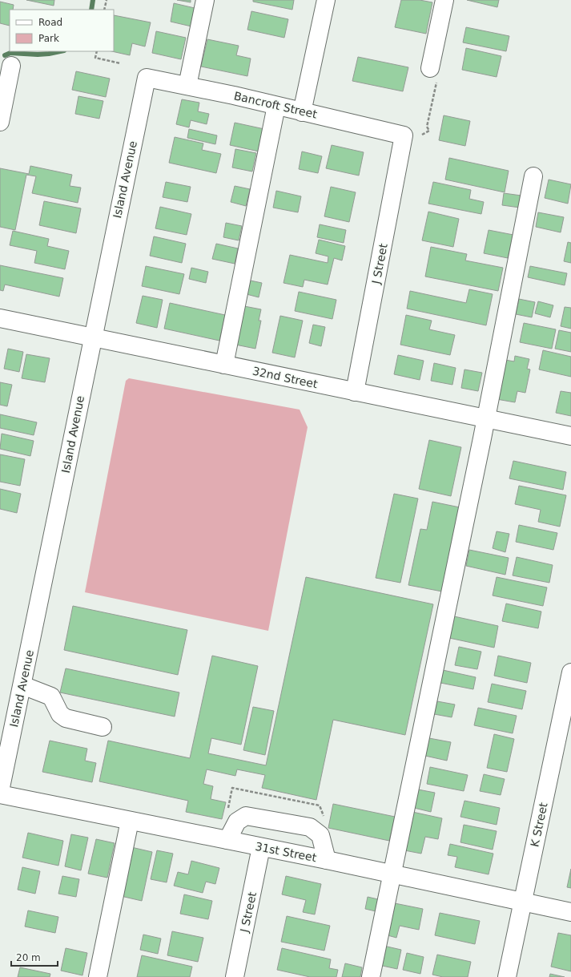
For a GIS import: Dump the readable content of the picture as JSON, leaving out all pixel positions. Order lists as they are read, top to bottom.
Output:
{
  "streets": {
    "street": [
      "Bancroft Street",
      "Island Avenue",
      "J Street",
      "32nd Street",
      "K Street",
      "31st Street"
    ]
  },
  "crossings": [
    ["Bancroft Street", "Island Avenue"],
    ["Bancroft Street", "J Street"],
    ["Island Avenue", "32nd Street"],
    ["J Street", "32nd Street"],
    ["J Street", "31st Street"],
    ["K Street", "31st Street"]
  ],
  "legend": ["Road", "Park"],
  "scale_bar": "20 m"
}
